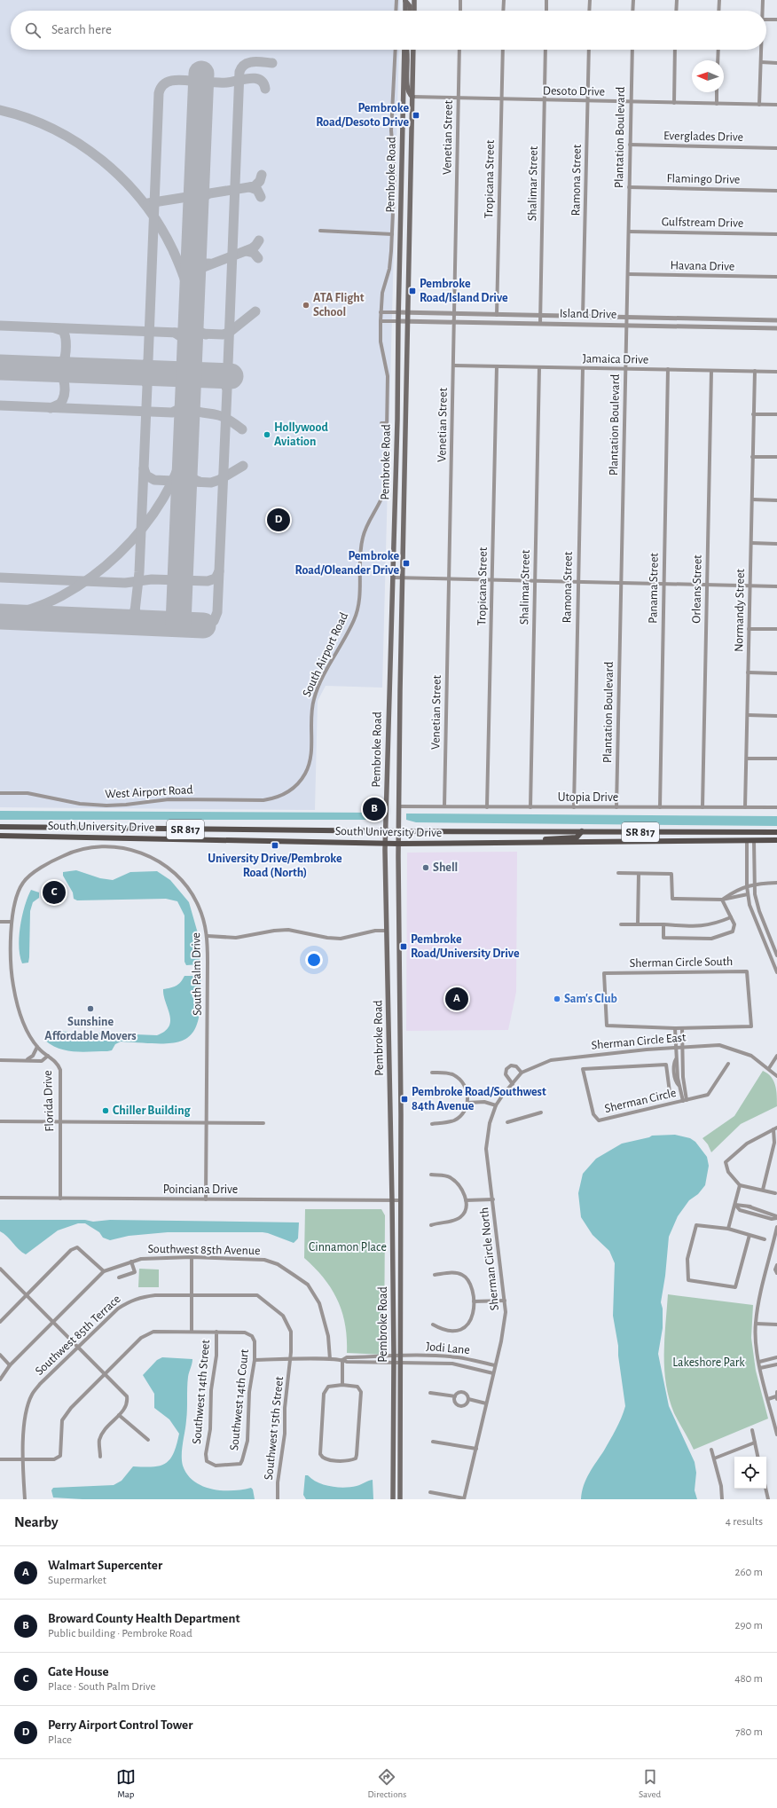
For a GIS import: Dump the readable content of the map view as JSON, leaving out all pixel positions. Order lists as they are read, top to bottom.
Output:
{
  "streets": {
    "main road": ["Pembroke Road", "South University Drive", "SR 817"],
    "street": [
      "Desoto Drive",
      "Everglades Drive",
      "Venetian Street",
      "Plantation Boulevard",
      "Tropicana Street",
      "Flamingo Drive",
      "Ramona Street",
      "Shalimar Street",
      "Gulfstream Drive",
      "Havana Drive",
      "Island Drive",
      "Jamaica Drive",
      "Panama Street",
      "Orleans Street",
      "Normandy Street",
      "South Airport Road",
      "West Airport Road",
      "Utopia Drive",
      "Sherman Circle South",
      "South Palm Drive",
      "Sherman Circle East",
      "Florida Drive",
      "Sherman Circle",
      "Poinciana Drive",
      "Southwest 85th Avenue",
      "Sherman Circle North",
      "Southwest 85th Terrace",
      "Jodi Lane",
      "Southwest 14th Street",
      "Southwest 14th Court",
      "Southwest 15th Street"
    ]
  },
  "crossings": [
    ["Desoto Drive", "Venetian Street"],
    ["Desoto Drive", "Plantation Boulevard"],
    ["Desoto Drive", "Pembroke Road"],
    ["Desoto Drive", "Tropicana Street"],
    ["Desoto Drive", "Ramona Street"],
    ["Desoto Drive", "Shalimar Street"],
    ["Everglades Drive", "Plantation Boulevard"],
    ["Venetian Street", "Island Drive"],
    ["Venetian Street", "Jamaica Drive"],
    ["Venetian Street", "Utopia Drive"],
    ["Plantation Boulevard", "Flamingo Drive"],
    ["Plantation Boulevard", "Gulfstream Drive"],
    ["Plantation Boulevard", "Havana Drive"],
    ["Plantation Boulevard", "Island Drive"],
    ["Plantation Boulevard", "Jamaica Drive"],
    ["Plantation Boulevard", "Utopia Drive"],
    ["Pembroke Road", "Island Drive"],
    ["Pembroke Road", "Utopia Drive"],
    ["Pembroke Road", "South University Drive"],
    ["Pembroke Road", "Poinciana Drive"],
    ["Pembroke Road", "Jodi Lane"],
    ["Tropicana Street", "Island Drive"],
    ["Tropicana Street", "Jamaica Drive"],
    ["Tropicana Street", "Utopia Drive"],
    ["Ramona Street", "Island Drive"],
    ["Ramona Street", "Jamaica Drive"],
    ["Ramona Street", "Utopia Drive"],
    ["Shalimar Street", "Island Drive"],
    ["Shalimar Street", "Jamaica Drive"],
    ["Shalimar Street", "Utopia Drive"],
    ["Jamaica Drive", "Panama Street"],
    ["Jamaica Drive", "Orleans Street"],
    ["Jamaica Drive", "Normandy Street"],
    ["Panama Street", "Utopia Drive"],
    ["Orleans Street", "Utopia Drive"],
    ["Normandy Street", "Utopia Drive"],
    ["South Airport Road", "West Airport Road"],
    ["South Palm Drive", "Florida Drive"],
    ["South Palm Drive", "Poinciana Drive"],
    ["Sherman Circle East", "Sherman Circle North"],
    ["Florida Drive", "Poinciana Drive"],
    ["Sherman Circle North", "Jodi Lane"],
    ["Southwest 85th Terrace", "Southwest 15th Street"],
    ["Southwest 14th Street", "Southwest 14th Court"]
  ],
  "parks": ["Cinnamon Place", "Lakeshore Park"],
  "places": {
    "transit": [
      "Pembroke Road/Desoto Drive",
      "Pembroke Road/Island Drive",
      "Pembroke Road/Oleander Drive",
      "University Drive/Pembroke Road (North)",
      "Pembroke Road/University Drive",
      "Pembroke Road/Southwest 84th Avenue"
    ],
    "other": [
      "ATA Flight School",
      "Hollywood Aviation",
      "Shell",
      "Sam's Club",
      "Sunshine Affordable Movers",
      "Chiller Building"
    ]
  },
  "north": "left",
  "page": {
    "search": "Search here",
    "pins": [
      "D",
      "B",
      "C",
      "A"
    ],
    "heading": ["Nearby", "4 results"],
    "list": [
      {
        "mark": "A",
        "name": "Walmart Supercenter",
        "note": "Supermarket",
        "value": "260 m"
      },
      {
        "mark": "B",
        "name": "Broward County Health Department",
        "note": "Public building · Pembroke Road",
        "value": "290 m"
      },
      {
        "mark": "C",
        "name": "Gate House",
        "note": "Place · South Palm Drive",
        "value": "480 m"
      },
      {
        "mark": "D",
        "name": "Perry Airport Control Tower",
        "note": "Place",
        "value": "780 m"
      }
    ],
    "nav": ["Map", "Directions", "Saved"]
  }
}
